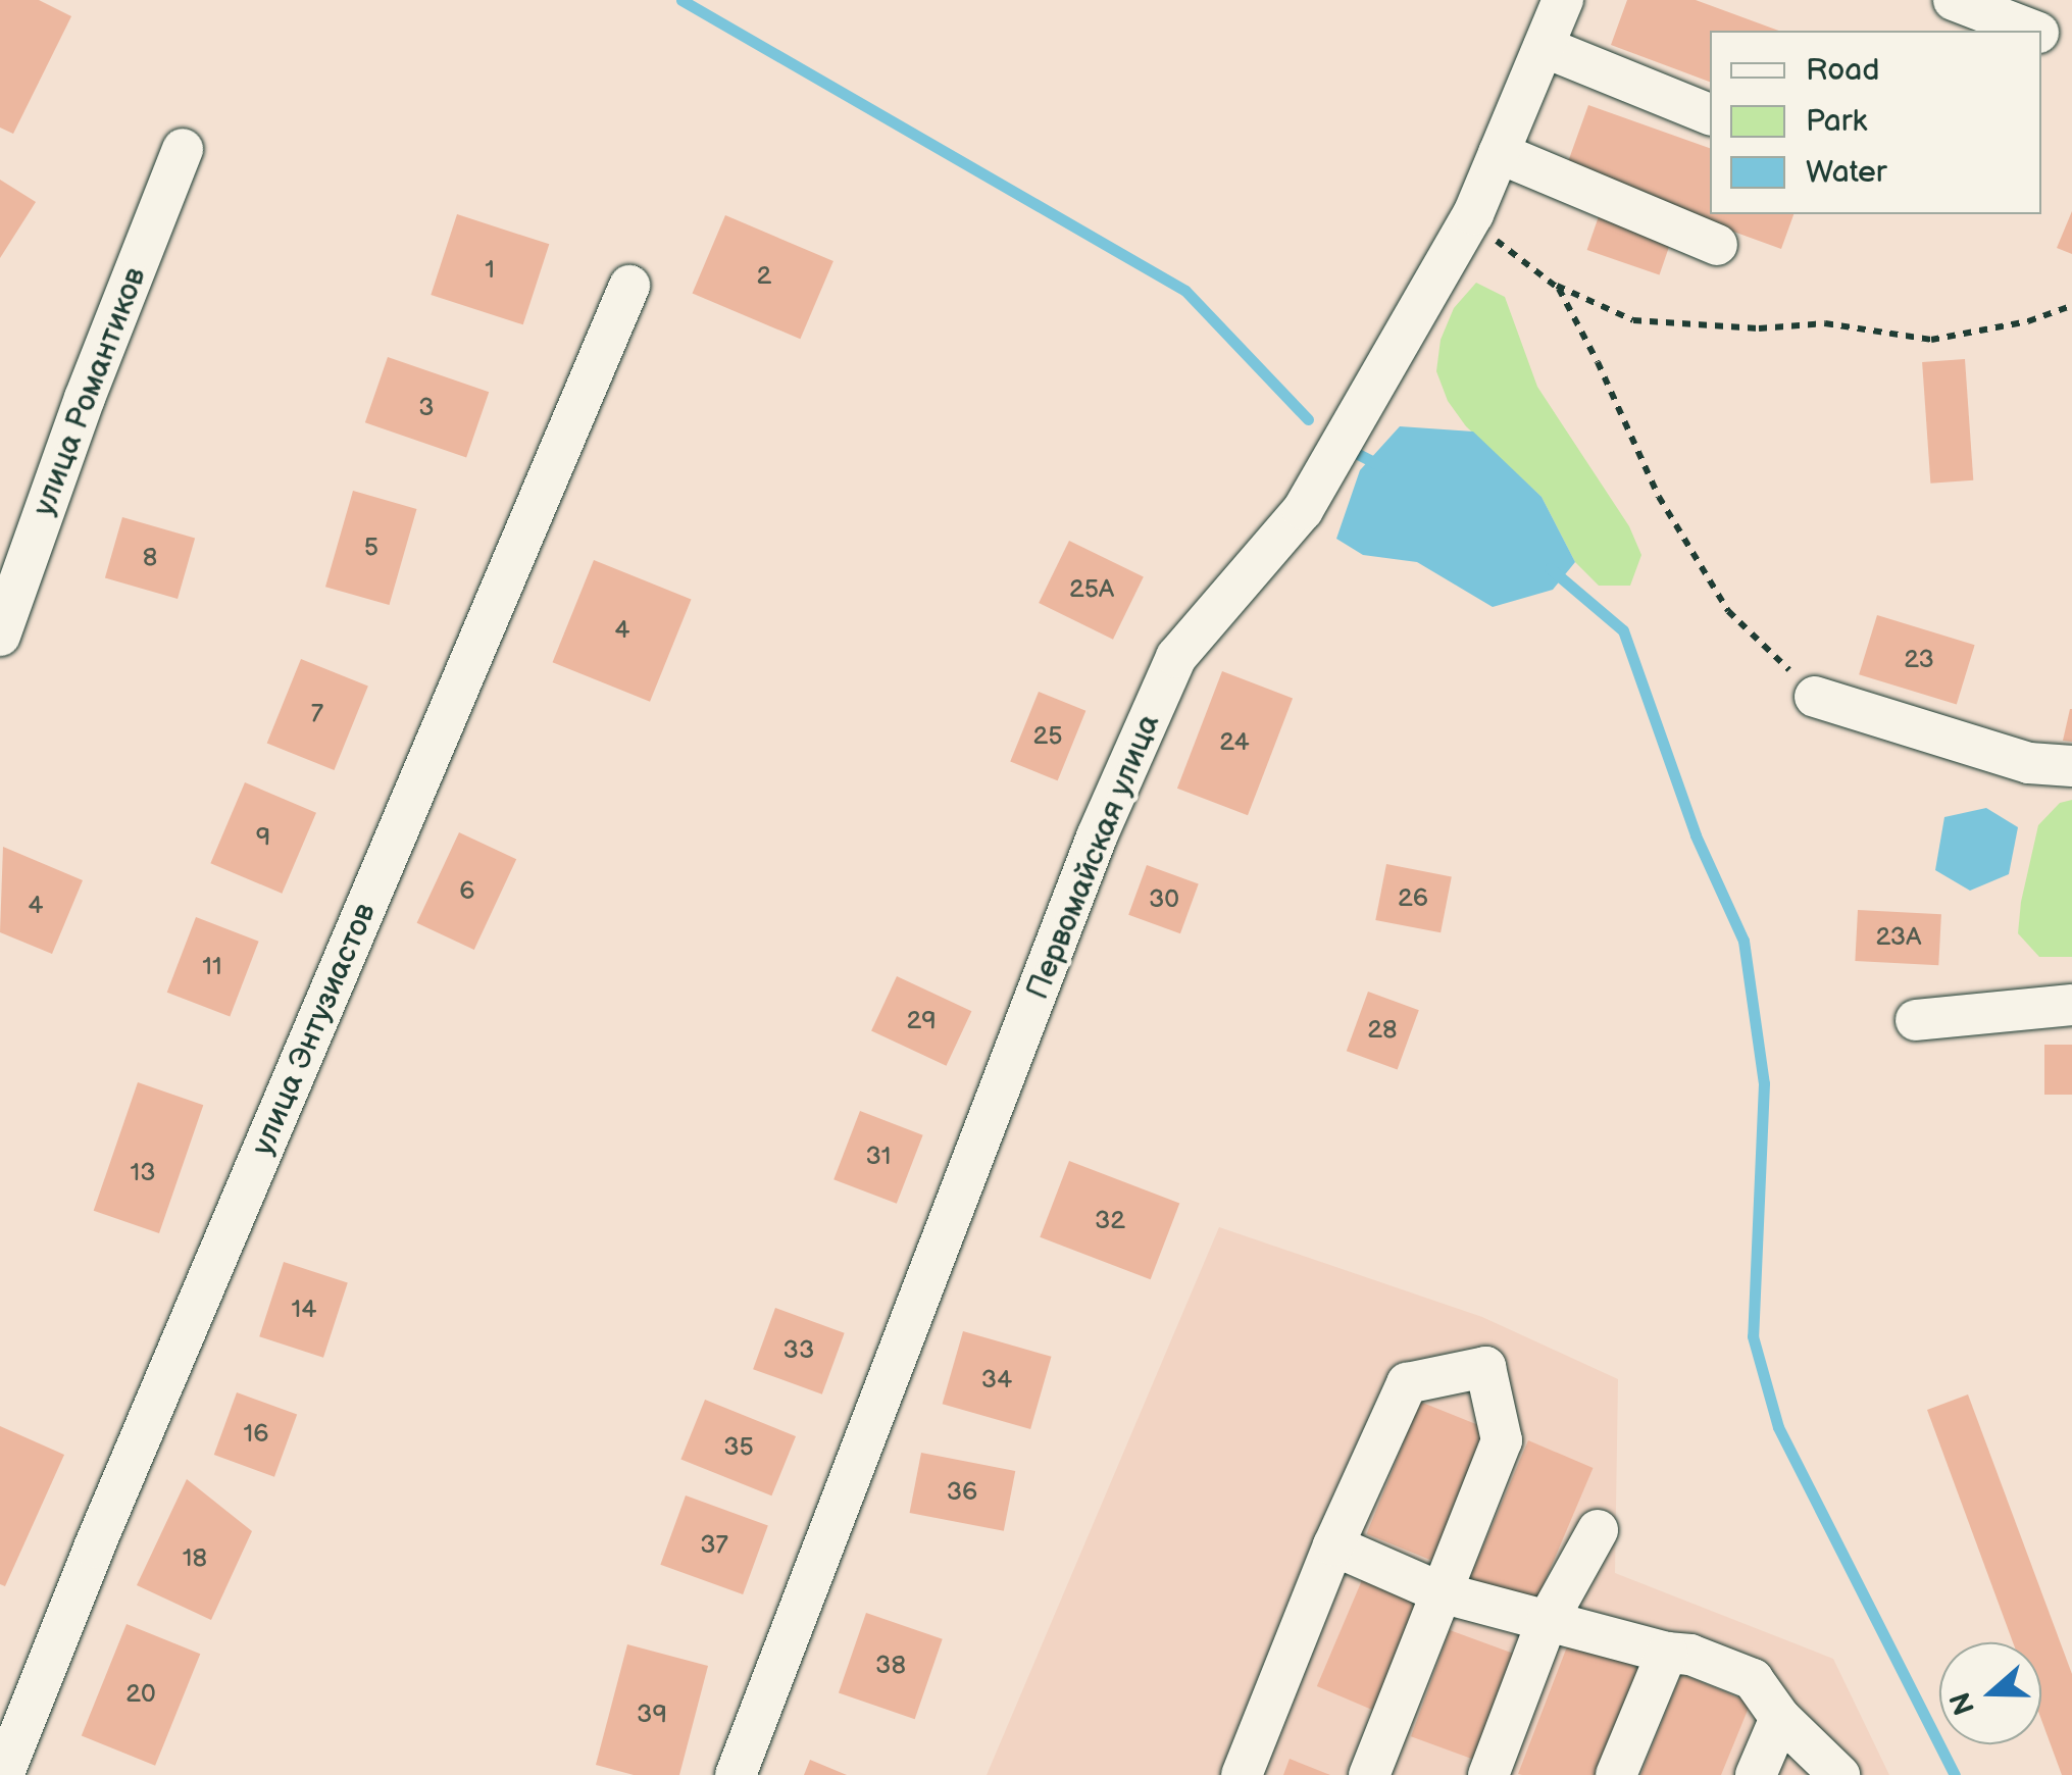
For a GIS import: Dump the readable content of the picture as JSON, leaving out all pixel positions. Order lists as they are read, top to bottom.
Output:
{
  "streets": {
    "street": ["улица Романтиков", "Первомайская улица", "улица Энтузиастов"]
  },
  "house_numbers": [
    "1",
    "2",
    "3",
    "5",
    "8",
    "25А",
    "4",
    "23",
    "7",
    "25",
    "24",
    "9",
    "6",
    "26",
    "30",
    "4",
    "23А",
    "11",
    "29",
    "28",
    "31",
    "13",
    "32",
    "14",
    "33",
    "34",
    "16",
    "35",
    "36",
    "37",
    "18",
    "38",
    "20",
    "39"
  ],
  "legend": ["Road", "Park", "Water"],
  "north": "left"
}
